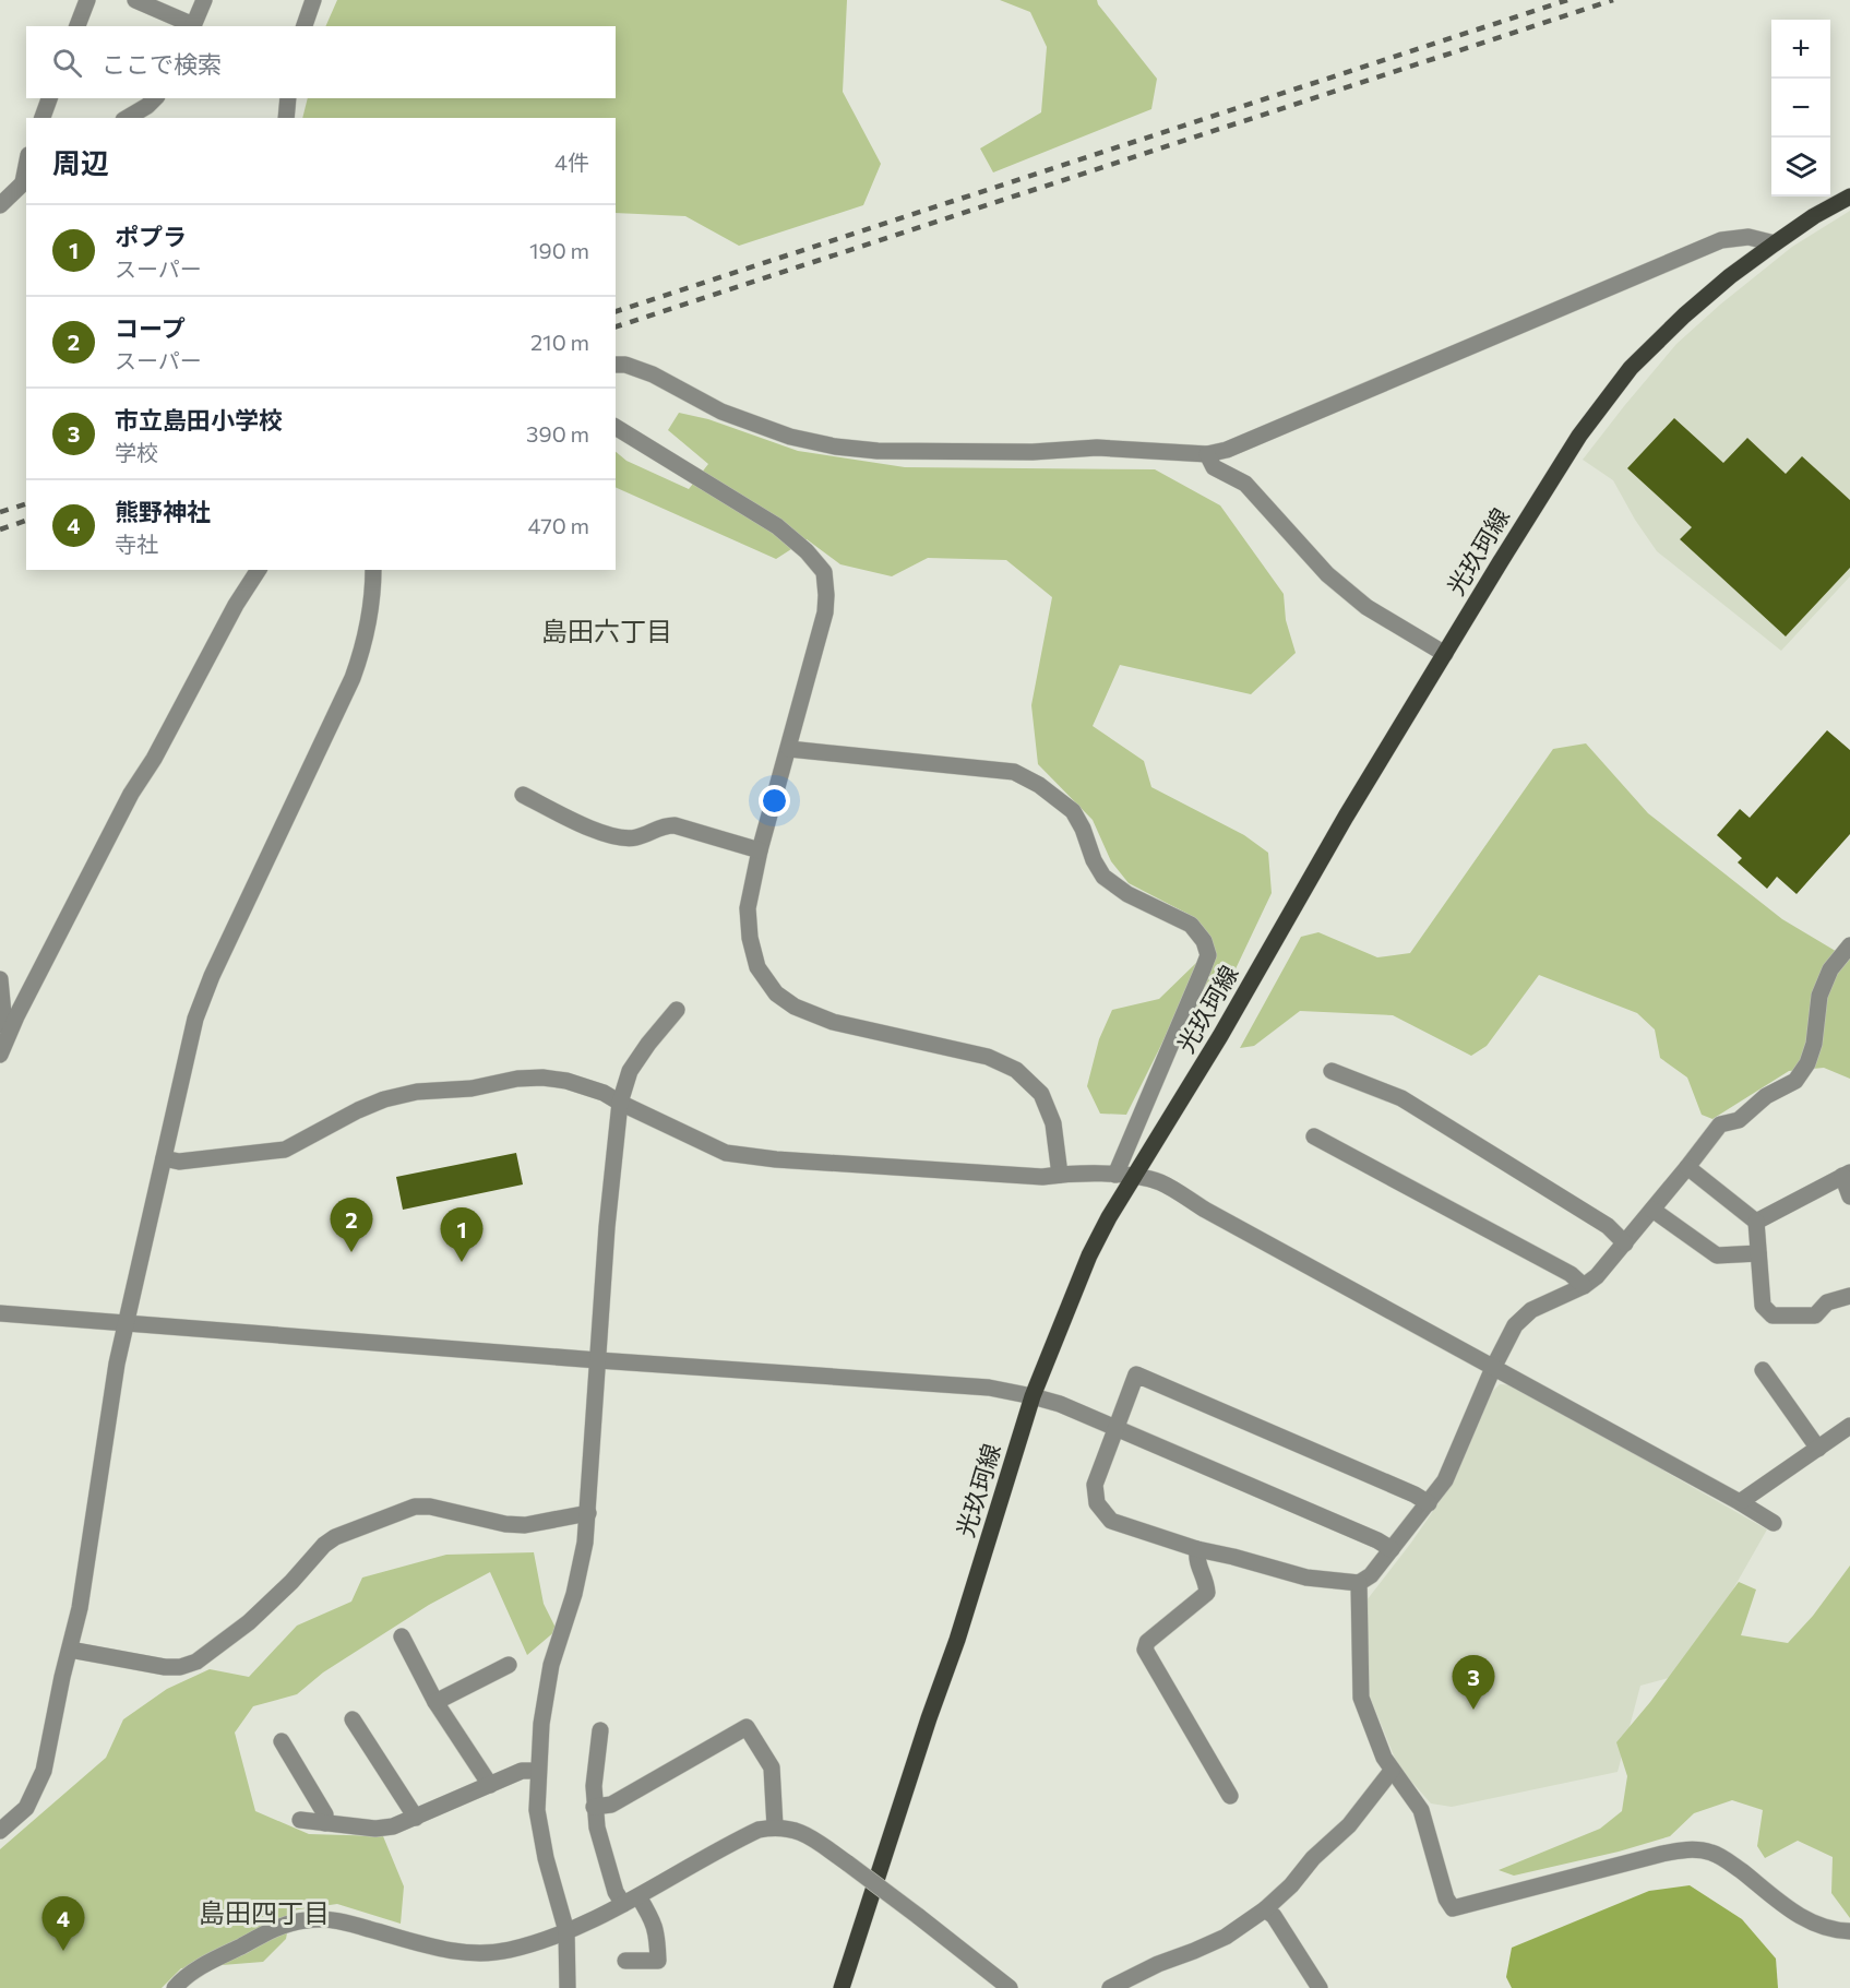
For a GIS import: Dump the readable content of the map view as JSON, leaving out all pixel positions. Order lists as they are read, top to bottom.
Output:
{
  "streets": {
    "main road": ["光玖珂線"]
  },
  "districts": ["島田六丁目", "島田四丁目"],
  "page": {
    "map_buttons": ["+", "−"],
    "search": "ここで検索",
    "heading": ["周辺", "4件"],
    "list": [
      {
        "mark": "1",
        "name": "ポプラ",
        "note": "スーパー",
        "value": "190 m"
      },
      {
        "mark": "2",
        "name": "コープ",
        "note": "スーパー",
        "value": "210 m"
      },
      {
        "mark": "3",
        "name": "市立島田小学校",
        "note": "学校",
        "value": "390 m"
      },
      {
        "mark": "4",
        "name": "熊野神社",
        "note": "寺社",
        "value": "470 m"
      }
    ],
    "pins": [
      "2",
      "1",
      "3",
      "4"
    ]
  }
}
